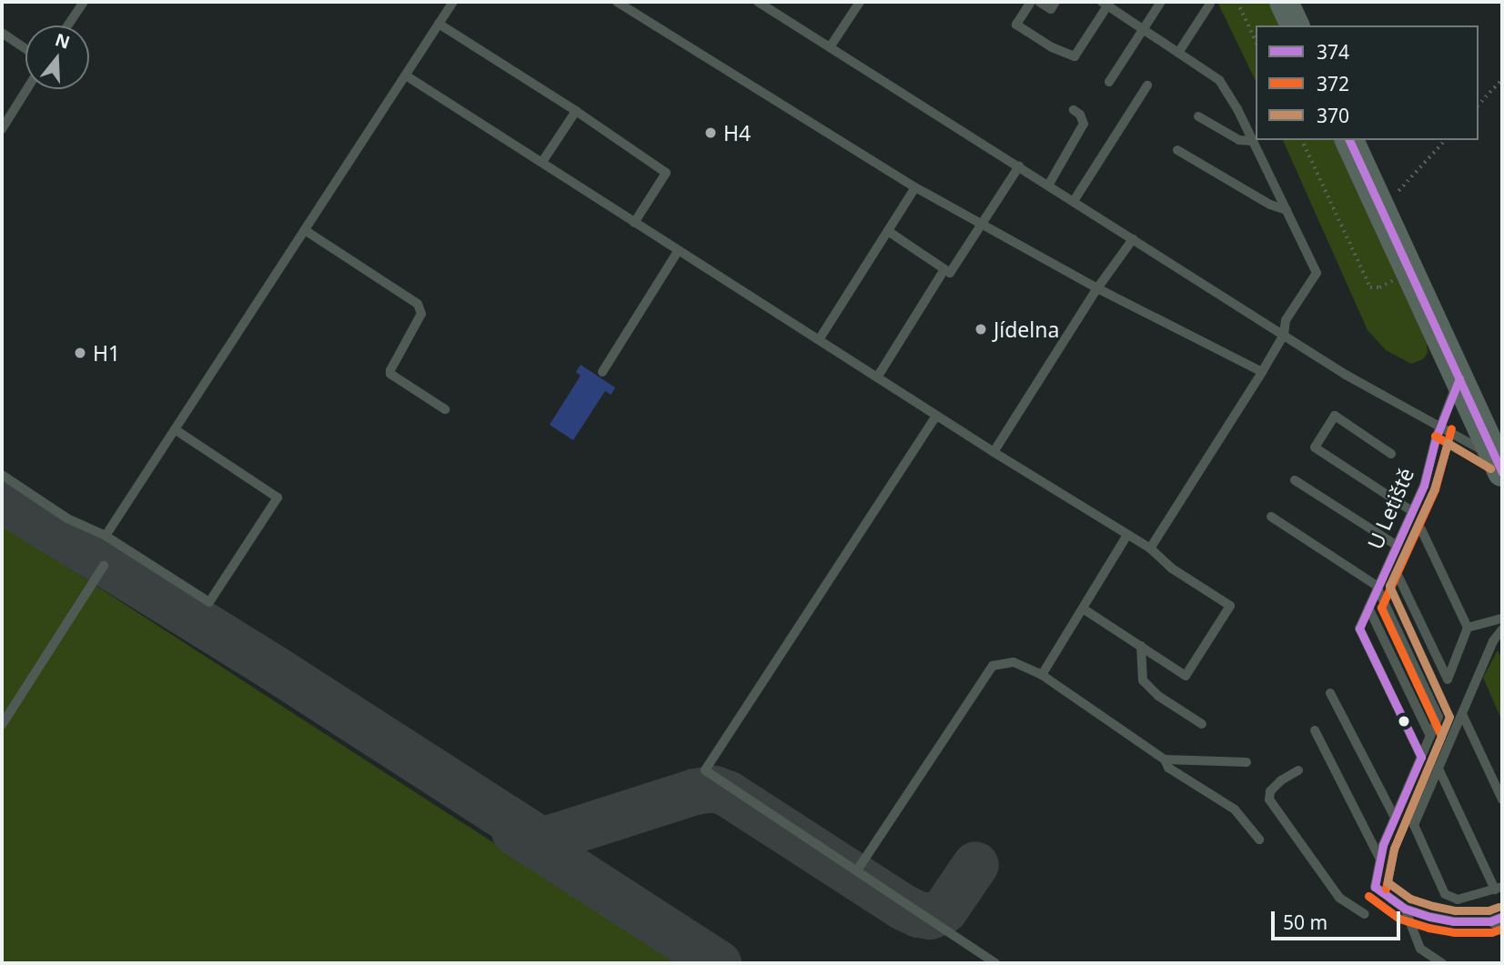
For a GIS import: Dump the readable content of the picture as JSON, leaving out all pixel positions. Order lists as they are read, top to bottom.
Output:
{
  "streets": {
    "lane": ["U Letiště"]
  },
  "places": ["H4", "Jídelna", "H1"],
  "lines": ["transit line 374", "transit line 372", "transit line 370"],
  "legend": ["374", "372", "370"],
  "scale_bar": "50 m",
  "north": "top"
}
